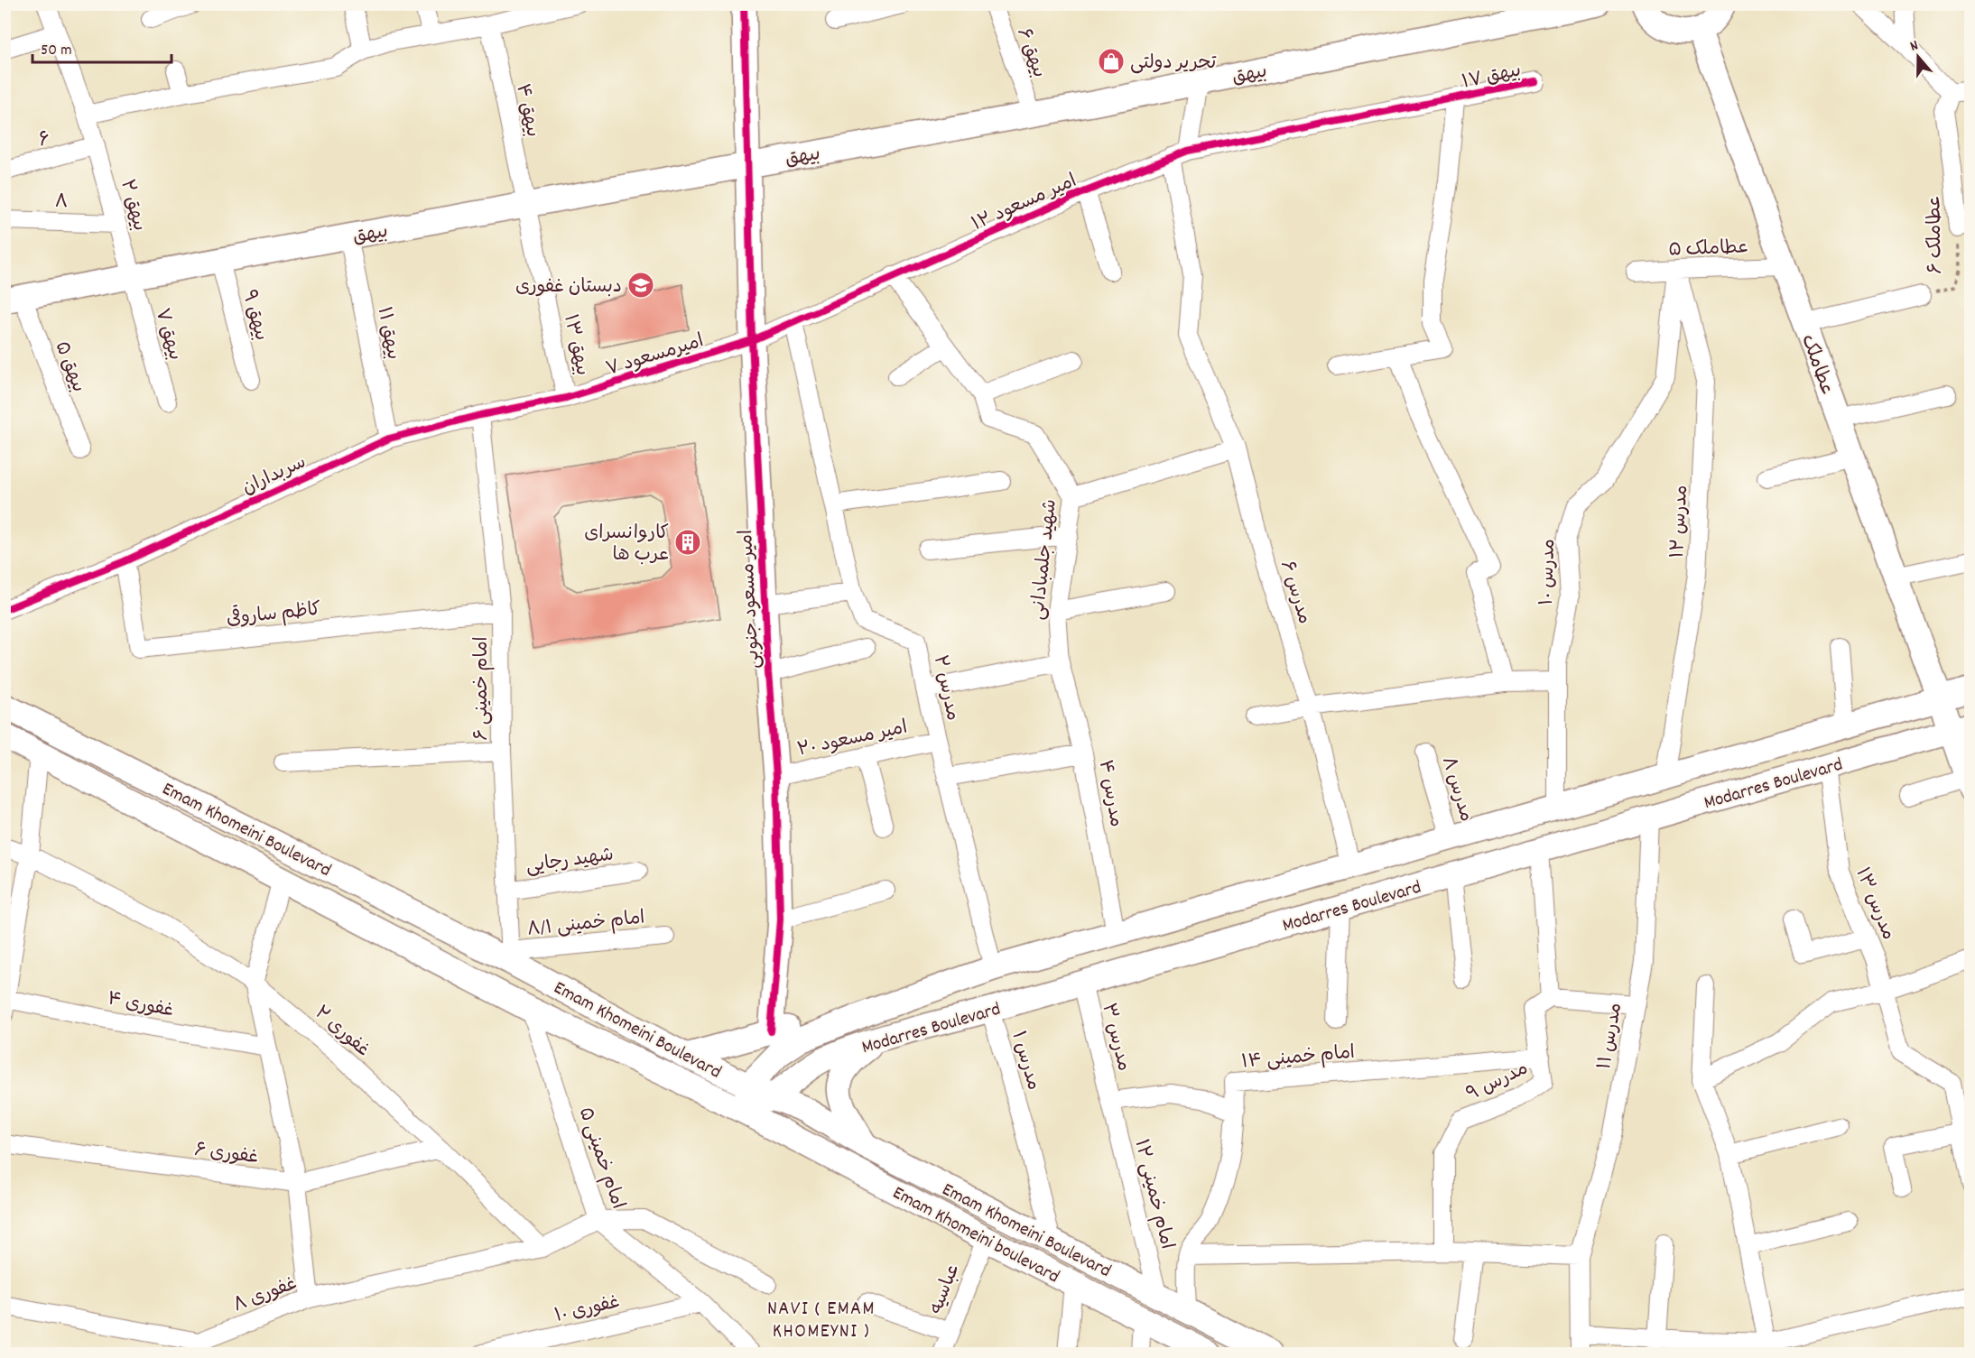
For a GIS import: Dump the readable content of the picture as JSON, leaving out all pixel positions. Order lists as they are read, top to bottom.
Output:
{
  "streets": {
    "main road": [
      "بیهق",
      "عطاملک",
      "امیر مسعود جنوبی",
      "Modarres Boulevard",
      "Emam Khomeini Boulevard",
      "Emam Khomeini boulevard"
    ],
    "street": [
      "بیهق ۶",
      "بیهق ۱۷",
      "بیهق ۴",
      "۶",
      "۸",
      "امیر مسعود ۱۲",
      "بیهق ۲",
      "عطاملک ۶",
      "عطاملک ۵",
      "بیهق ۹",
      "بیهق ۱۱",
      "بیهق ۷",
      "بیهق ۱۳",
      "امیرمسعود ۷",
      "بیهق ۵",
      "سربداران",
      "مدرس ۱۲",
      "شهید جلمبادانی",
      "مدرس ۱۰",
      "مدرس ۶",
      "کاظم ساروقی",
      "مدرس ۲",
      "امام خمینی ۶",
      "امیر مسعود ۲۰",
      "مدرس ۸",
      "مدرس ۴",
      "شهید رجایی",
      "مدرس ۱۳",
      "امام خمینی ۸/۱",
      "غفوری ۴",
      "غفوری ۲",
      "مدرس ۱۱",
      "مدرس ۳",
      "امام خمینی ۱۴",
      "مدرس ۱",
      "مدرس ۹",
      "غفوری ۶",
      "امام خمینی ۵",
      "امام خمینی ۱۲",
      "عباسیه",
      "غفوری ۸",
      "غفوری ۱۰"
    ]
  },
  "crossings": [
    ["بیهق ۶", "بیهق"],
    ["بیهق", "بیهق ۴"],
    ["بیهق", "بیهق ۲"],
    ["بیهق", "بیهق ۹"],
    ["بیهق", "بیهق ۱۱"],
    ["بیهق", "بیهق ۷"],
    ["بیهق", "بیهق ۱۳"],
    ["بیهق", "بیهق ۵"],
    ["بیهق", "امیر مسعود جنوبی"],
    ["بیهق ۱۷", "امیر مسعود ۱۲"],
    ["بیهق ۴", "بیهق ۱۳"],
    ["۶", "بیهق ۲"],
    ["۸", "بیهق ۲"],
    ["امیر مسعود ۱۲", "امیرمسعود ۷"],
    ["امیر مسعود ۱۲", "شهید جلمبادانی"],
    ["امیر مسعود ۱۲", "مدرس ۶"],
    ["امیر مسعود ۱۲", "امیر مسعود جنوبی"],
    ["امیر مسعود ۱۲", "مدرس ۲"],
    ["بیهق ۲", "بیهق ۷"],
    ["عطاملک ۶", "عطاملک"],
    ["عطاملک ۵", "عطاملک"],
    ["عطاملک ۵", "مدرس ۱۲"],
    ["عطاملک ۵", "مدرس ۱۰"],
    ["بیهق ۱۱", "سربداران"],
    ["بیهق ۱۳", "امیرمسعود ۷"],
    ["بیهق ۱۳", "سربداران"],
    ["امیرمسعود ۷", "سربداران"],
    ["امیرمسعود ۷", "امیر مسعود جنوبی"],
    ["عطاملک", "Modarres Boulevard"],
    ["سربداران", "کاظم ساروقی"],
    ["سربداران", "امام خمینی ۶"],
    ["مدرس ۱۲", "مدرس ۱۰"],
    ["مدرس ۱۲", "Modarres Boulevard"],
    ["شهید جلمبادانی", "مدرس ۴"],
    ["مدرس ۱۰", "Modarres Boulevard"],
    ["مدرس ۶", "Modarres Boulevard"],
    ["امیر مسعود جنوبی", "امیر مسعود ۲۰"],
    ["کاظم ساروقی", "امام خمینی ۶"],
    ["مدرس ۲", "امیر مسعود ۲۰"],
    ["مدرس ۲", "Modarres Boulevard"],
    ["امام خمینی ۶", "Emam Khomeini Boulevard"],
    ["امام خمینی ۶", "شهید رجایی"],
    ["امام خمینی ۶", "امام خمینی ۸/۱"],
    ["Modarres Boulevard", "مدرس ۸"],
    ["Modarres Boulevard", "مدرس ۴"],
    ["Modarres Boulevard", "Emam Khomeini Boulevard"],
    ["Modarres Boulevard", "مدرس ۱۳"],
    ["Modarres Boulevard", "مدرس ۱۱"],
    ["Modarres Boulevard", "مدرس ۳"],
    ["Modarres Boulevard", "مدرس ۱"],
    ["Modarres Boulevard", "Emam Khomeini boulevard"],
    ["Emam Khomeini Boulevard", "امام خمینی ۸/۱"],
    ["Emam Khomeini Boulevard", "مدرس ۱"],
    ["Emam Khomeini Boulevard", "امام خمینی ۵"],
    ["Emam Khomeini Boulevard", "امام خمینی ۱۲"],
    ["Emam Khomeini Boulevard", "Emam Khomeini boulevard"],
    ["غفوری ۲", "غفوری ۶"],
    ["غفوری ۲", "غفوری ۸"],
    ["مدرس ۳", "امام خمینی ۱۲"],
    ["امام خمینی ۱۴", "مدرس ۹"],
    ["امام خمینی ۵", "غفوری ۱۰"],
    ["Emam Khomeini boulevard", "عباسیه"]
  ],
  "districts": ["NAVI ( EMAM KHOMEYNI )"],
  "places": {
    "shop": ["تحریر دولتی"],
    "school or university": ["دبستان غفوری"],
    "building": ["کاروانسرای عرب ها"]
  },
  "scale_bar": "50 m",
  "north": "top"
}
